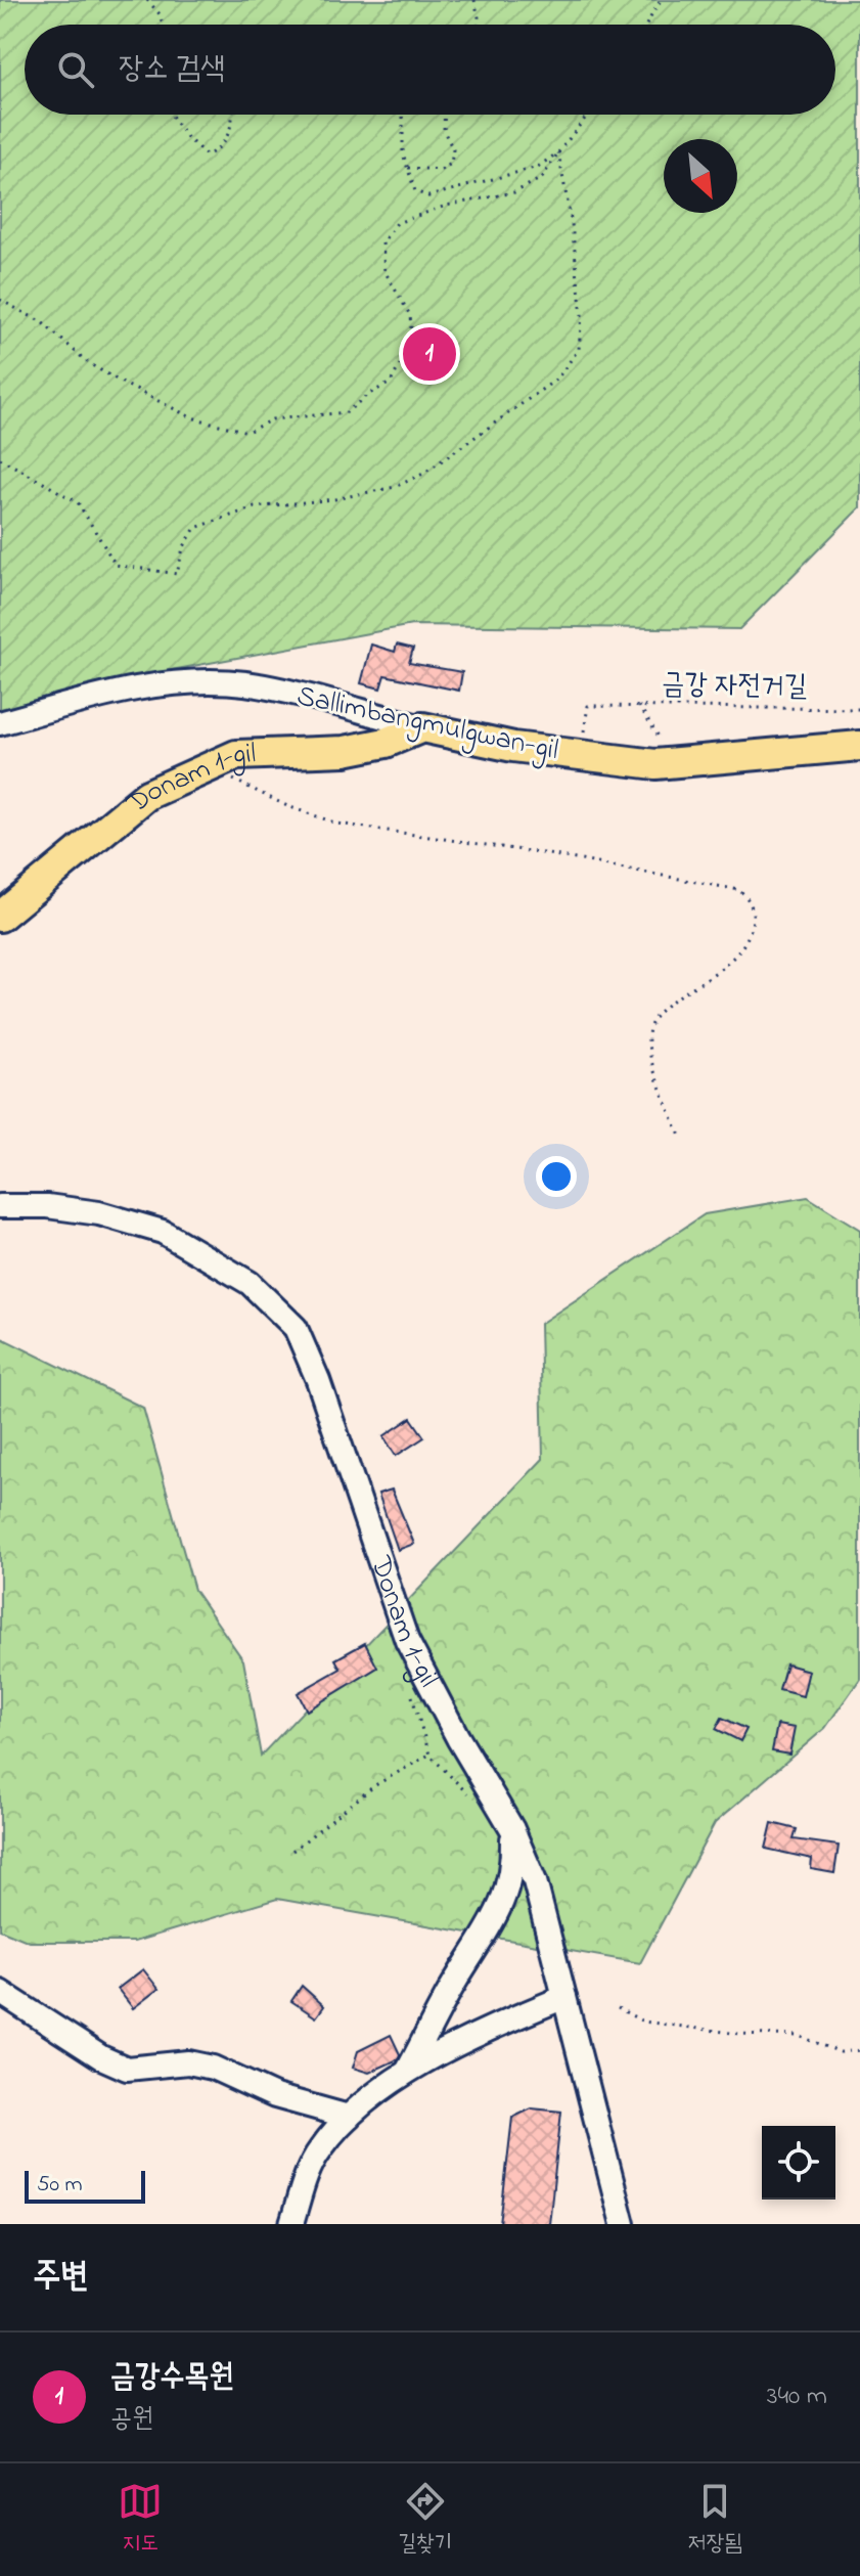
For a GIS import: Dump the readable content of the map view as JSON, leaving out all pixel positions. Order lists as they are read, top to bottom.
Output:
{
  "streets": {
    "main road": ["Sallimbangmulgwan-gil", "Donam 1-gil"],
    "path": ["금강 자전거길"]
  },
  "crossings": [
    ["Sallimbangmulgwan-gil", "Donam 1-gil"]
  ],
  "scale_bar": "50 m",
  "north": "bottom right",
  "page": {
    "search": "장소 검색",
    "pins": "1",
    "scale": "50 m",
    "heading": "주변",
    "list": [
      {
        "mark": "1",
        "name": "금강수목원",
        "note": "공원",
        "value": "340 m"
      }
    ],
    "nav": ["지도", "길찾기", "저장됨"]
  }
}
